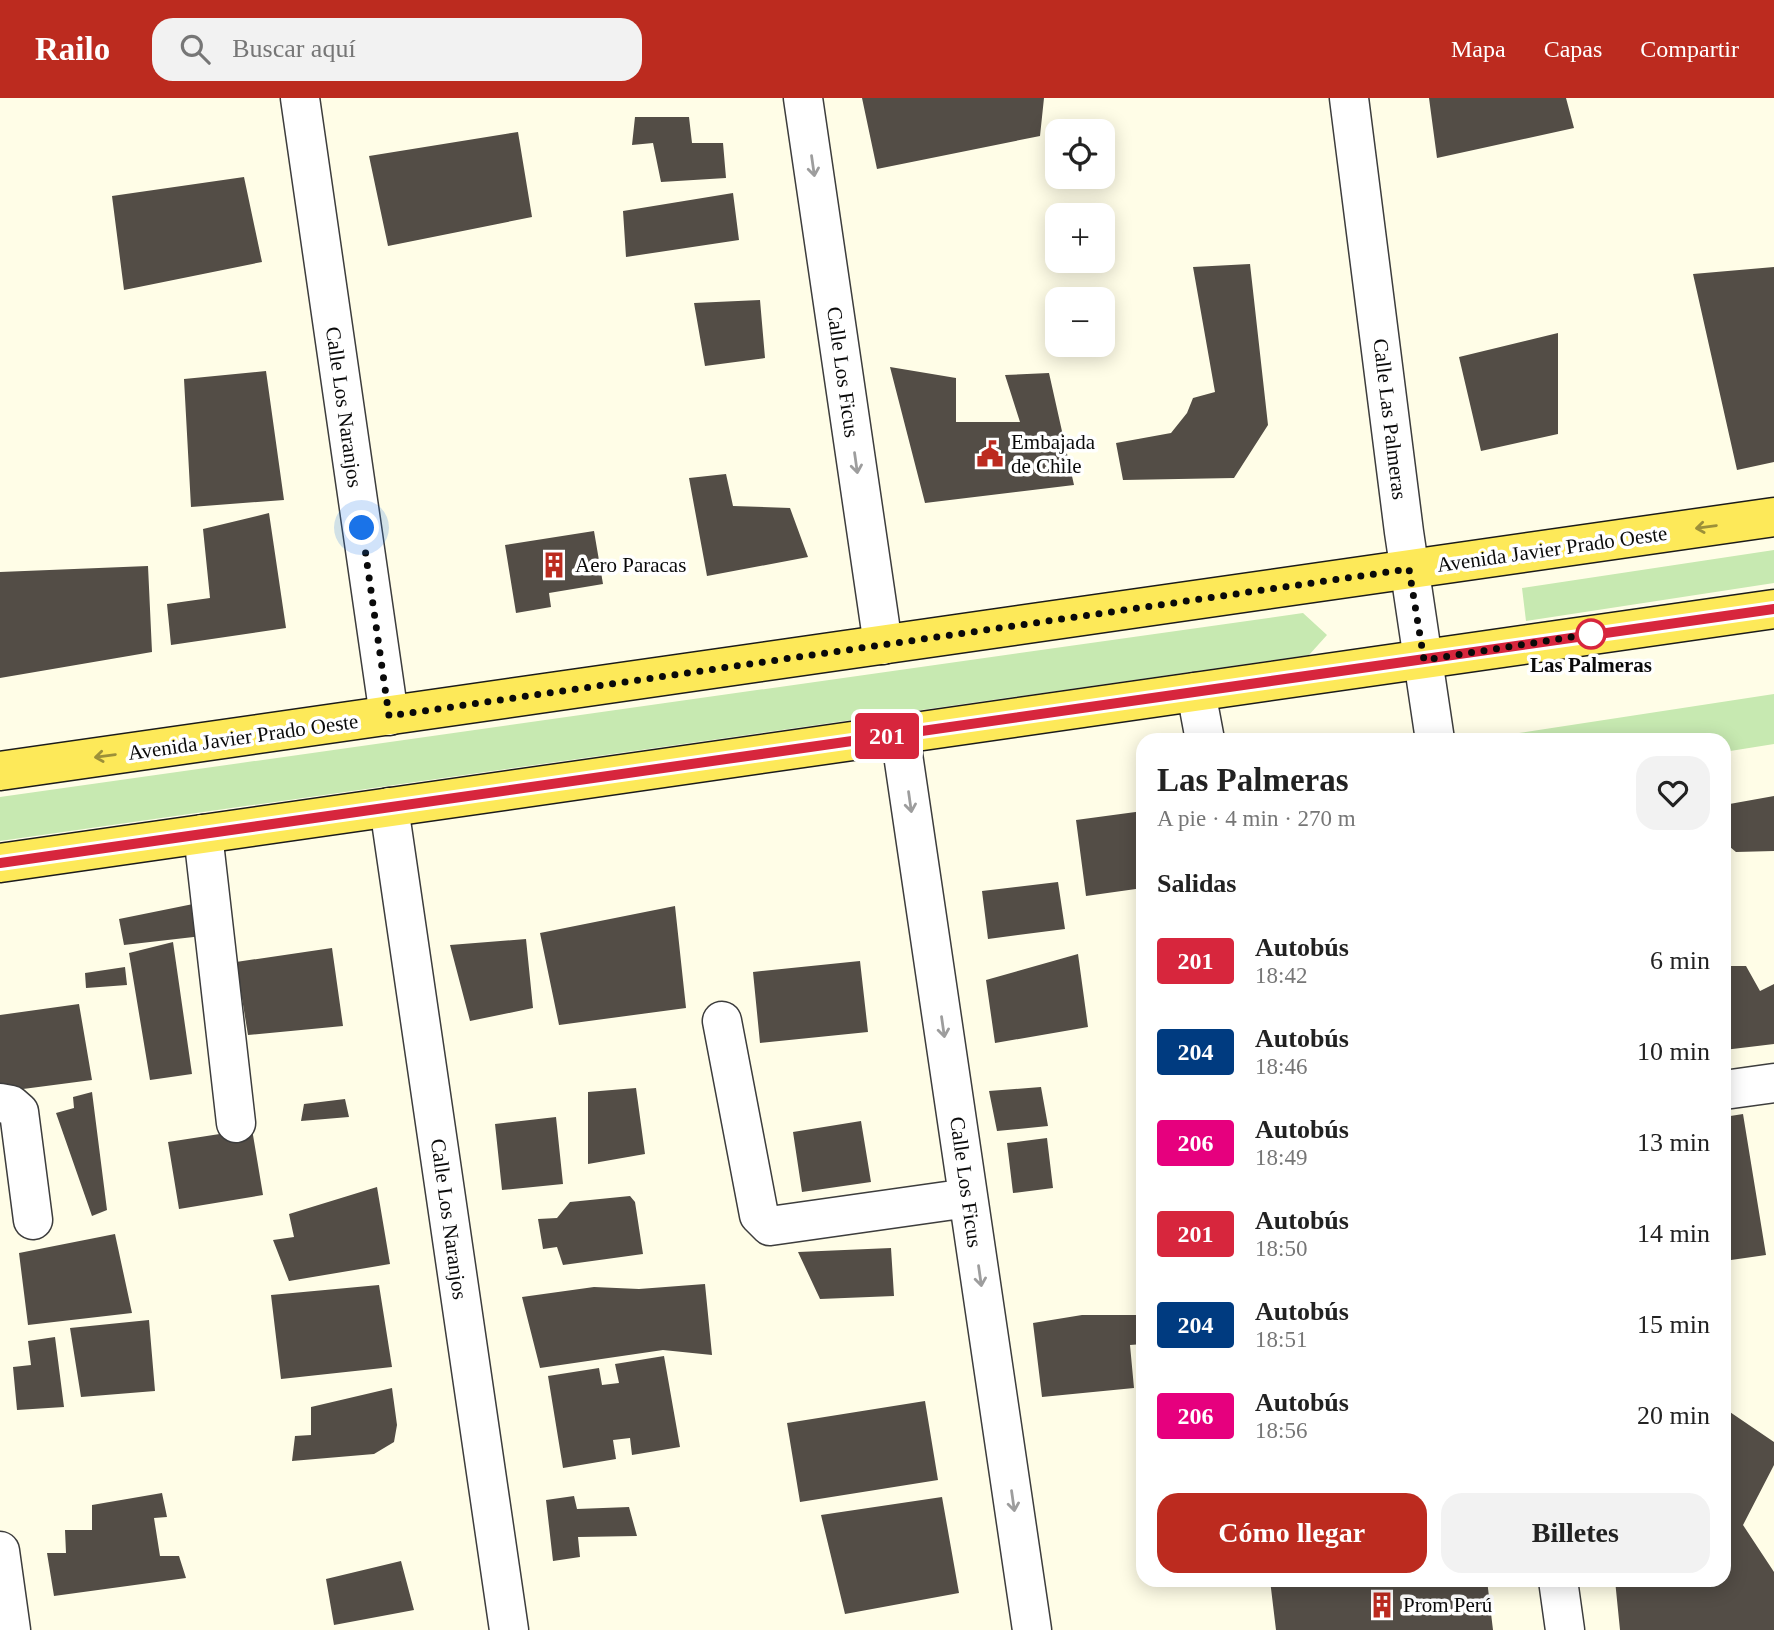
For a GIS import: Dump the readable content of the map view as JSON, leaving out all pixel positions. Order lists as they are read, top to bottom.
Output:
{
  "streets": {
    "main road": ["Avenida Javier Prado Oeste"],
    "street": ["Calle Los Ficus", "Calle Los Naranjos", "Calle Las Palmeras"]
  },
  "crossings": [
    ["Calle Los Ficus", "Avenida Javier Prado Oeste"],
    ["Calle Los Naranjos", "Avenida Javier Prado Oeste"],
    ["Calle Las Palmeras", "Avenida Javier Prado Oeste"]
  ],
  "one_way": ["Calle Los Ficus"],
  "places": {
    "public building": ["Embajada de Chile"],
    "building": ["Aero Paracas", "Prom Perú"],
    "other": ["Las Palmeras"]
  },
  "lines": ["bus line 201"],
  "page": {
    "header": "Railo",
    "search": "Buscar aquí",
    "nav": ["Mapa", "Capas", "Compartir"],
    "on_map": "201",
    "map_buttons": ["+", "−"],
    "heading": [
      ["Las Palmeras", "A pie · 4 min · 270 m"],
      "Salidas"
    ],
    "list": [
      {
        "mark": "201",
        "name": "Autobús",
        "note": "18:42",
        "value": "6 min"
      },
      {
        "mark": "204",
        "name": "Autobús",
        "note": "18:46",
        "value": "10 min"
      },
      {
        "mark": "206",
        "name": "Autobús",
        "note": "18:49",
        "value": "13 min"
      },
      {
        "mark": "201",
        "name": "Autobús",
        "note": "18:50",
        "value": "14 min"
      },
      {
        "mark": "204",
        "name": "Autobús",
        "note": "18:51",
        "value": "15 min"
      },
      {
        "mark": "206",
        "name": "Autobús",
        "note": "18:56",
        "value": "20 min"
      }
    ],
    "buttons": ["Cómo llegar", "Billetes"]
  }
}
